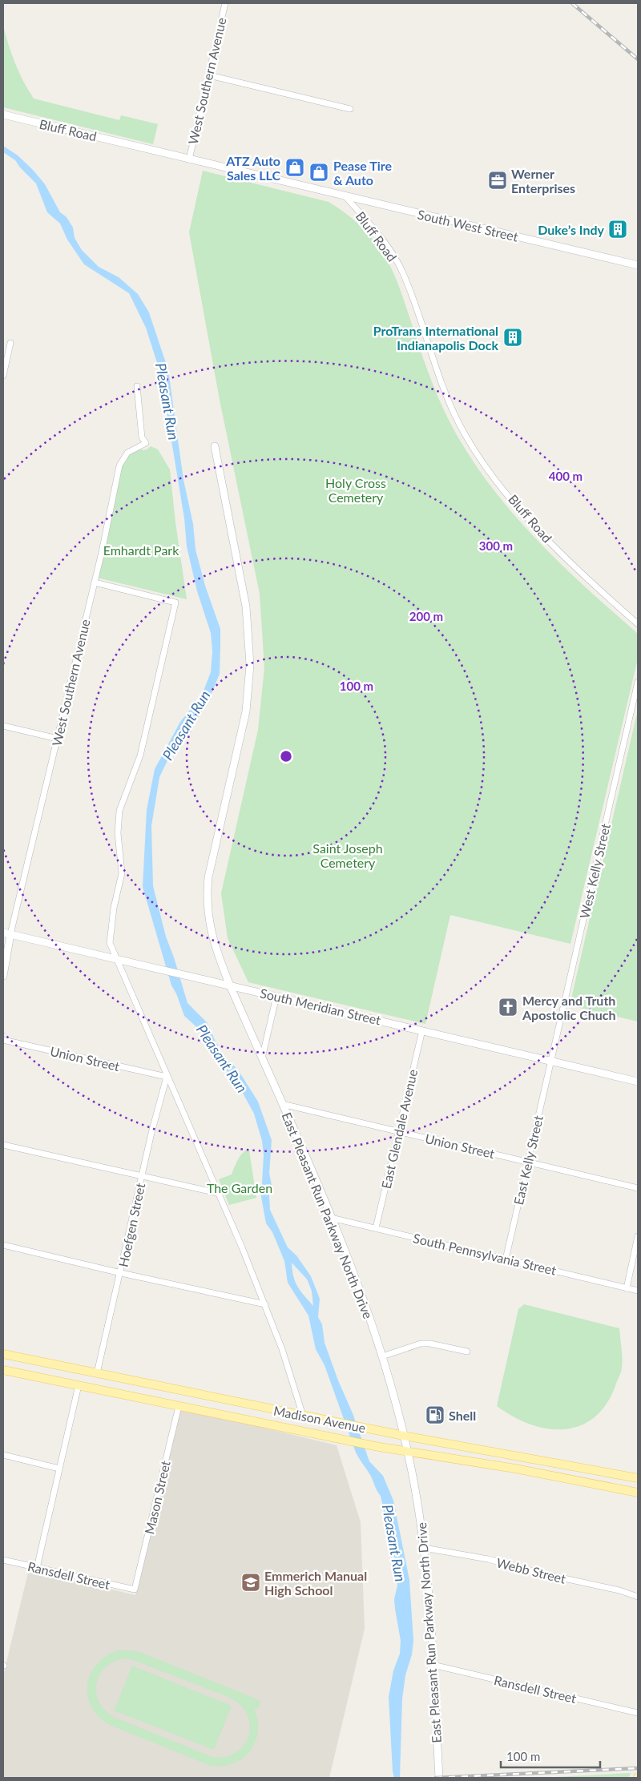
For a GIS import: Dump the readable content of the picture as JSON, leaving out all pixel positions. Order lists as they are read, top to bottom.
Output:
{
  "streets": {
    "main road": ["Madison Avenue"],
    "street": [
      "West Southern Avenue",
      "Bluff Road",
      "South West Street",
      "West Kelly Street",
      "South Meridian Street",
      "Union Street",
      "East Glendale Avenue",
      "East Kelly Street",
      "East Pleasant Run Parkway North Drive",
      "Hoefgen Street",
      "South Pennsylvania Street",
      "Mason Street",
      "Webb Street",
      "Ransdell Street"
    ]
  },
  "crossings": [
    ["West Southern Avenue", "Bluff Road"],
    ["West Southern Avenue", "South Meridian Street"],
    ["Bluff Road", "South West Street"],
    ["West Kelly Street", "South Meridian Street"],
    ["West Kelly Street", "East Kelly Street"],
    ["South Meridian Street", "East Glendale Avenue"],
    ["South Meridian Street", "East Kelly Street"],
    ["South Meridian Street", "East Pleasant Run Parkway North Drive"],
    ["Union Street", "East Glendale Avenue"],
    ["Union Street", "East Kelly Street"],
    ["Union Street", "East Pleasant Run Parkway North Drive"],
    ["Union Street", "Hoefgen Street"],
    ["East Glendale Avenue", "South Pennsylvania Street"],
    ["East Kelly Street", "South Pennsylvania Street"],
    ["East Pleasant Run Parkway North Drive", "South Pennsylvania Street"],
    ["East Pleasant Run Parkway North Drive", "Madison Avenue"],
    ["East Pleasant Run Parkway North Drive", "Webb Street"],
    ["East Pleasant Run Parkway North Drive", "Ransdell Street"],
    ["Hoefgen Street", "Madison Avenue"],
    ["Madison Avenue", "Mason Street"],
    ["Mason Street", "Ransdell Street"]
  ],
  "water": ["Pleasant Run"],
  "parks": [
    "Holy Cross Cemetery",
    "Emhardt Park",
    "Saint Joseph Cemetery",
    "The Garden"
  ],
  "places": {
    "shop": ["ATZ Auto Sales LLC", "Pease Tire & Auto"],
    "office": ["Werner Enterprises"],
    "building": ["Duke’s Indy", "ProTrans International Indianapolis Dock"],
    "church": ["Mercy and Truth Apostolic Chuch"],
    "fuel station": ["Shell"],
    "school or university": ["Emmerich Manual High School"]
  },
  "scale_bar": "100 m",
  "rings": [
    "400 m",
    "300 m",
    "200 m",
    "100 m"
  ]
}
